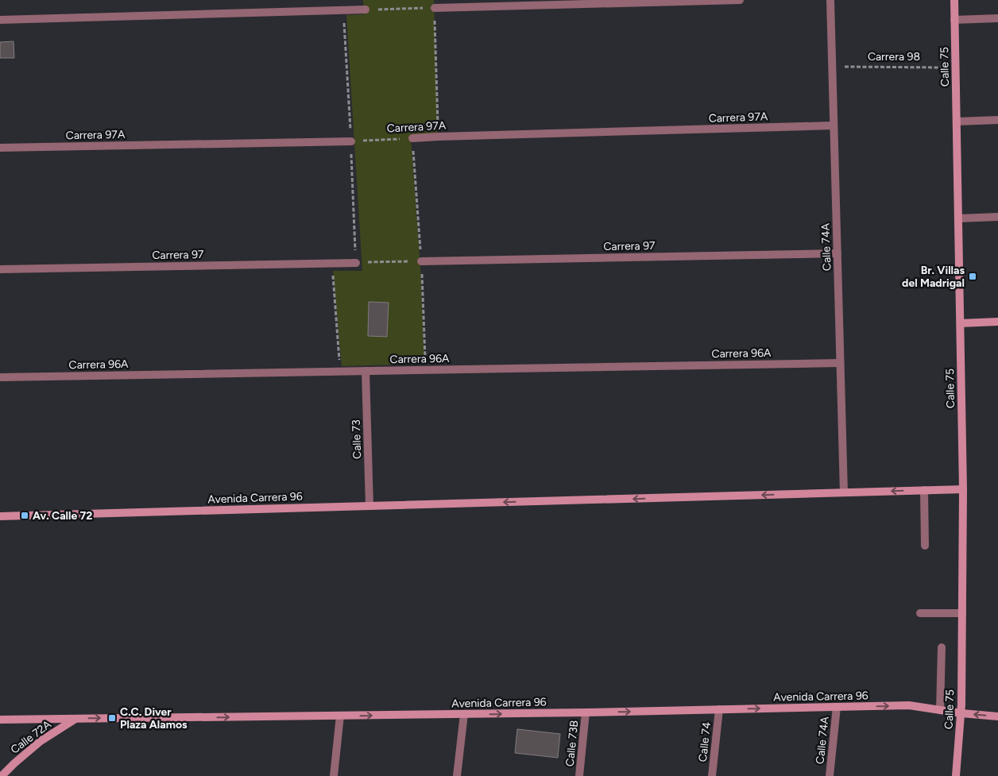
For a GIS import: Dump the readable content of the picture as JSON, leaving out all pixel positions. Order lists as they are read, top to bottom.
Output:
{
  "streets": {
    "main road": ["Calle 75", "Avenida Carrera 96", "Calle 72A"],
    "street": [
      "Carrera 97A",
      "Carrera 97",
      "Calle 74A",
      "Carrera 96A",
      "Calle 73",
      "Calle 74",
      "Calle 73B"
    ],
    "path": ["Carrera 98"]
  },
  "crossings": [
    ["Carrera 98", "Calle 75"],
    ["Carrera 98", "Calle 74A"],
    ["Calle 75", "Avenida Carrera 96"],
    ["Carrera 97A", "Calle 74A"],
    ["Carrera 97", "Calle 74A"],
    ["Calle 74A", "Carrera 96A"],
    ["Calle 74A", "Avenida Carrera 96"],
    ["Carrera 96A", "Calle 73"],
    ["Calle 73", "Avenida Carrera 96"],
    ["Avenida Carrera 96", "Calle 72A"],
    ["Avenida Carrera 96", "Calle 74"],
    ["Avenida Carrera 96", "Calle 73B"]
  ],
  "places": {
    "transit": ["Br. Villas del Madrigal", "Av. Calle 72", "C.C. Diver Plaza Alamos"]
  }
}
